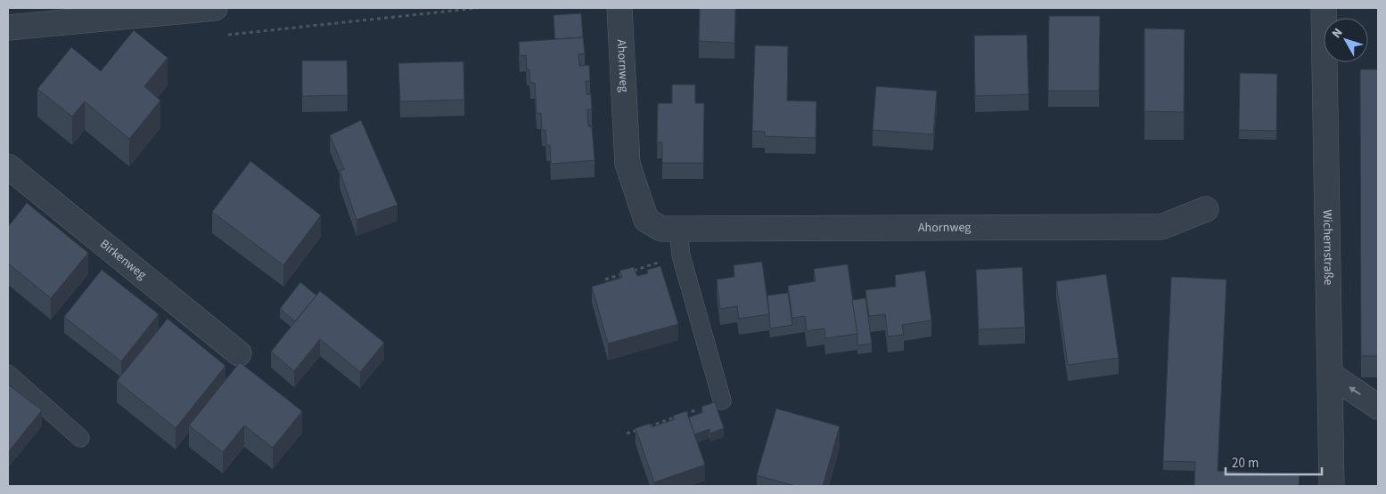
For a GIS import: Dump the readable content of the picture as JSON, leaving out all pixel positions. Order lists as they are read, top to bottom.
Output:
{
  "streets": {
    "street": ["Ahornweg", "Wichernstraße", "Birkenweg"]
  },
  "scale_bar": "20 m",
  "north": "top left"
}
